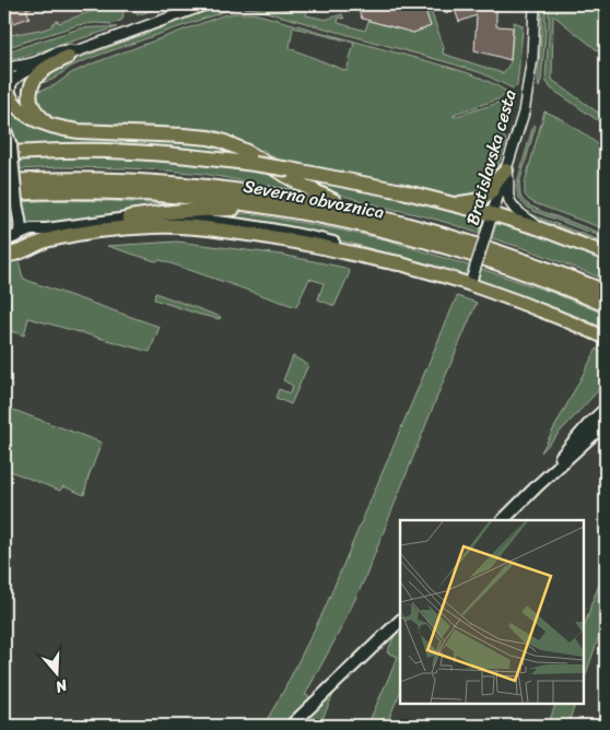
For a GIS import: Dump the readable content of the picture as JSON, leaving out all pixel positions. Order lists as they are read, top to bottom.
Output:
{
  "streets": {
    "highway": ["Severna obvoznica"],
    "street": ["Bratislavska cesta"]
  },
  "north": "bottom"
}
